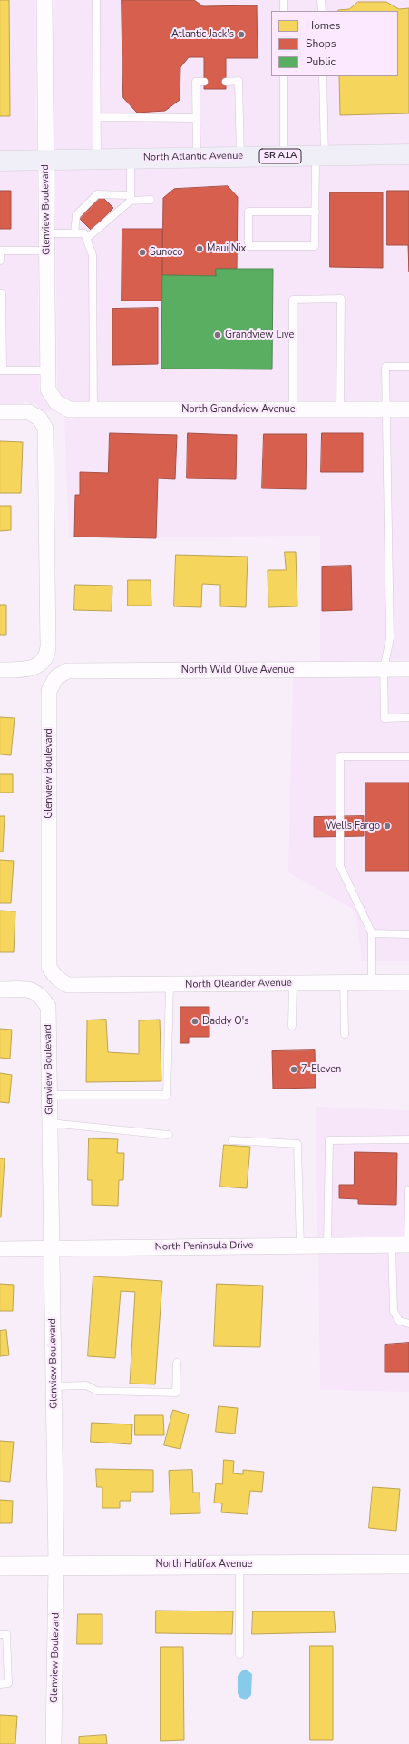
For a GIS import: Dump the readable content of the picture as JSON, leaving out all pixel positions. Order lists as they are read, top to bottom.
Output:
{
  "streets": {
    "main road": ["SR A1A", "North Atlantic Avenue"],
    "street": [
      "Glenview Boulevard",
      "North Grandview Avenue",
      "North Wild Olive Avenue",
      "North Oleander Avenue",
      "North Peninsula Drive",
      "North Halifax Avenue"
    ]
  },
  "crossings": [
    ["North Atlantic Avenue", "Glenview Boulevard"],
    ["Glenview Boulevard", "North Grandview Avenue"],
    ["Glenview Boulevard", "North Wild Olive Avenue"],
    ["Glenview Boulevard", "North Oleander Avenue"],
    ["Glenview Boulevard", "North Peninsula Drive"],
    ["Glenview Boulevard", "North Halifax Avenue"]
  ],
  "places": [
    "Atlantic Jack's",
    "Maui Nix",
    "Sunoco",
    "Grandview Live",
    "Wells Fargo",
    "Daddy O's",
    "7-Eleven"
  ],
  "legend": ["Homes", "Shops", "Public"]
}
